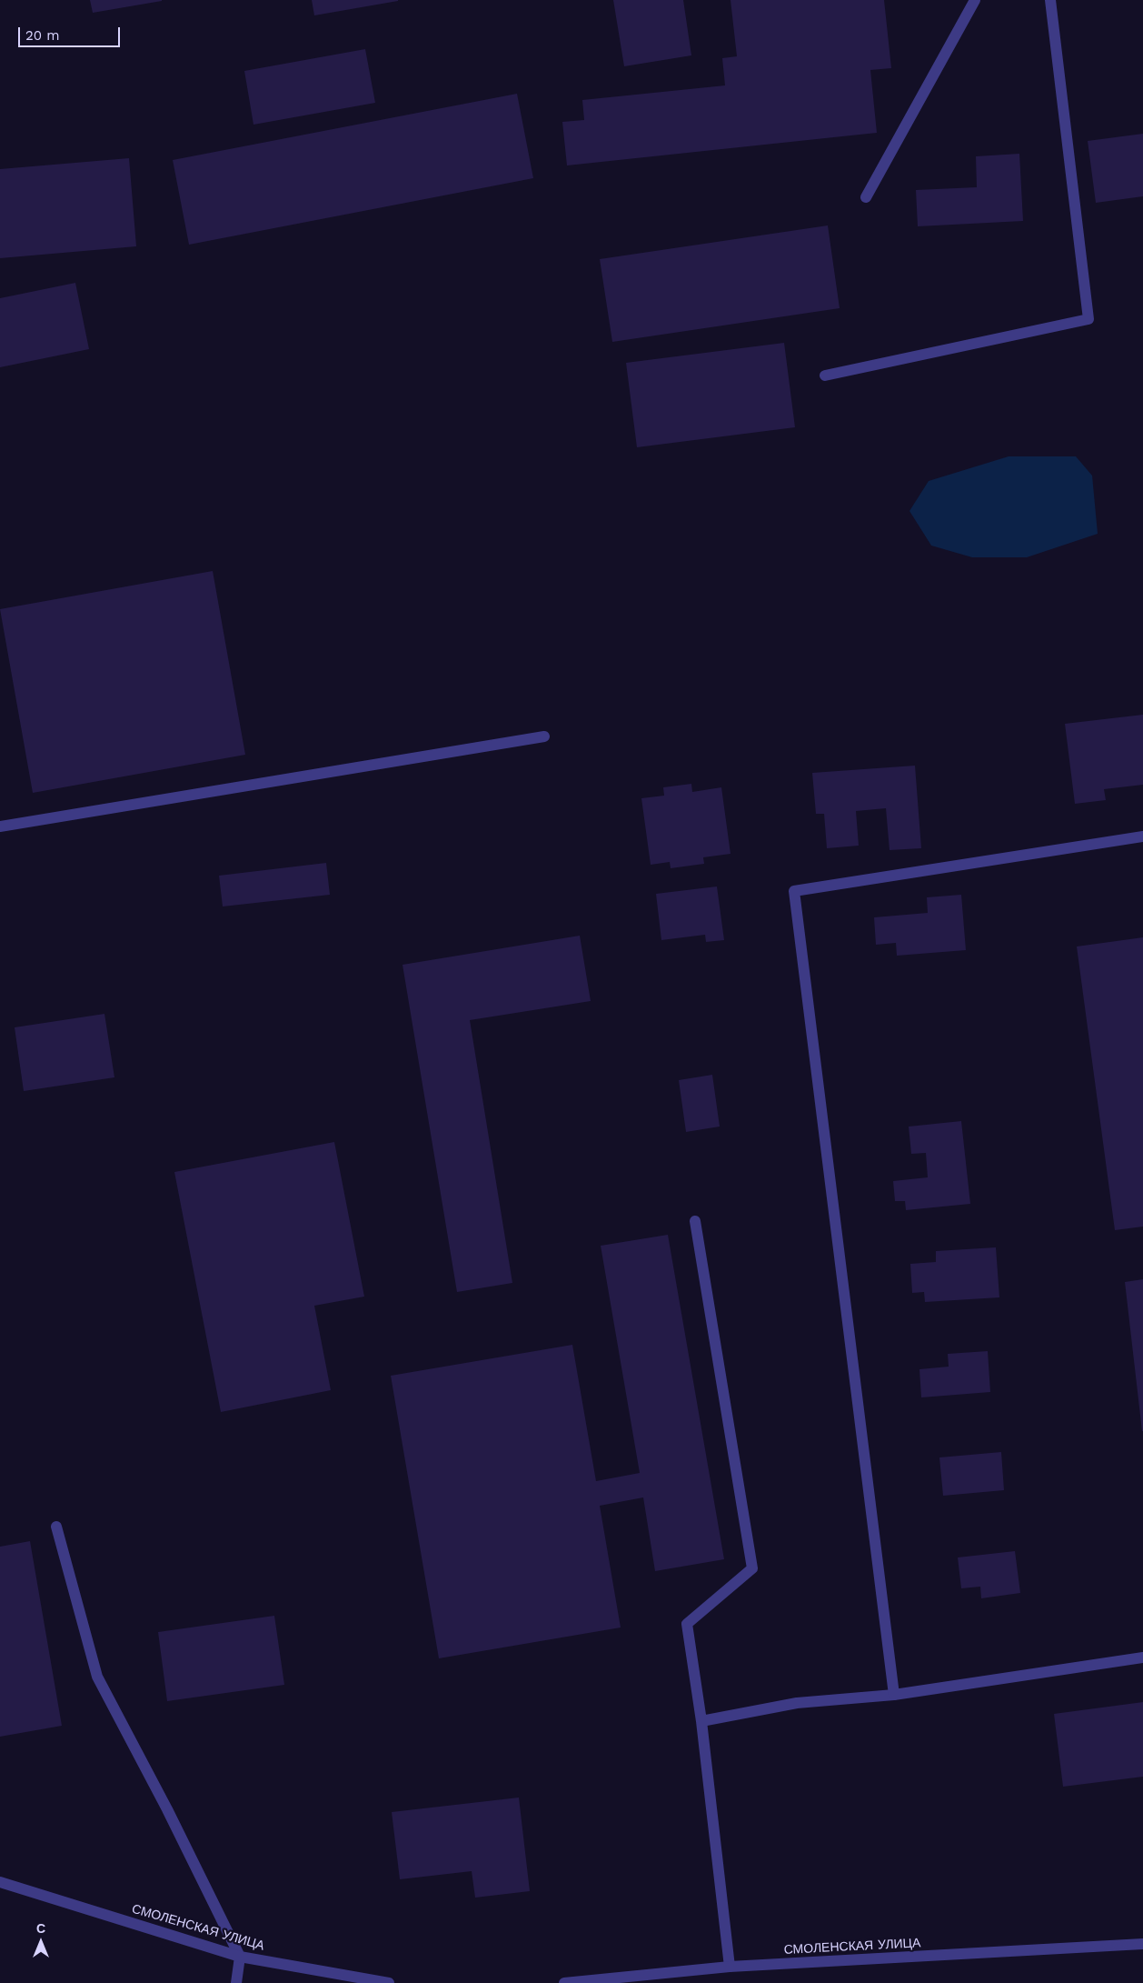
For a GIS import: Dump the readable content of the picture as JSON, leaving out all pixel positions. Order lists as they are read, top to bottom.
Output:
{
  "streets": {
    "street": ["СМОЛЕНСКАЯ УЛИЦА"]
  },
  "scale_bar": "20 m",
  "north": "top"
}
